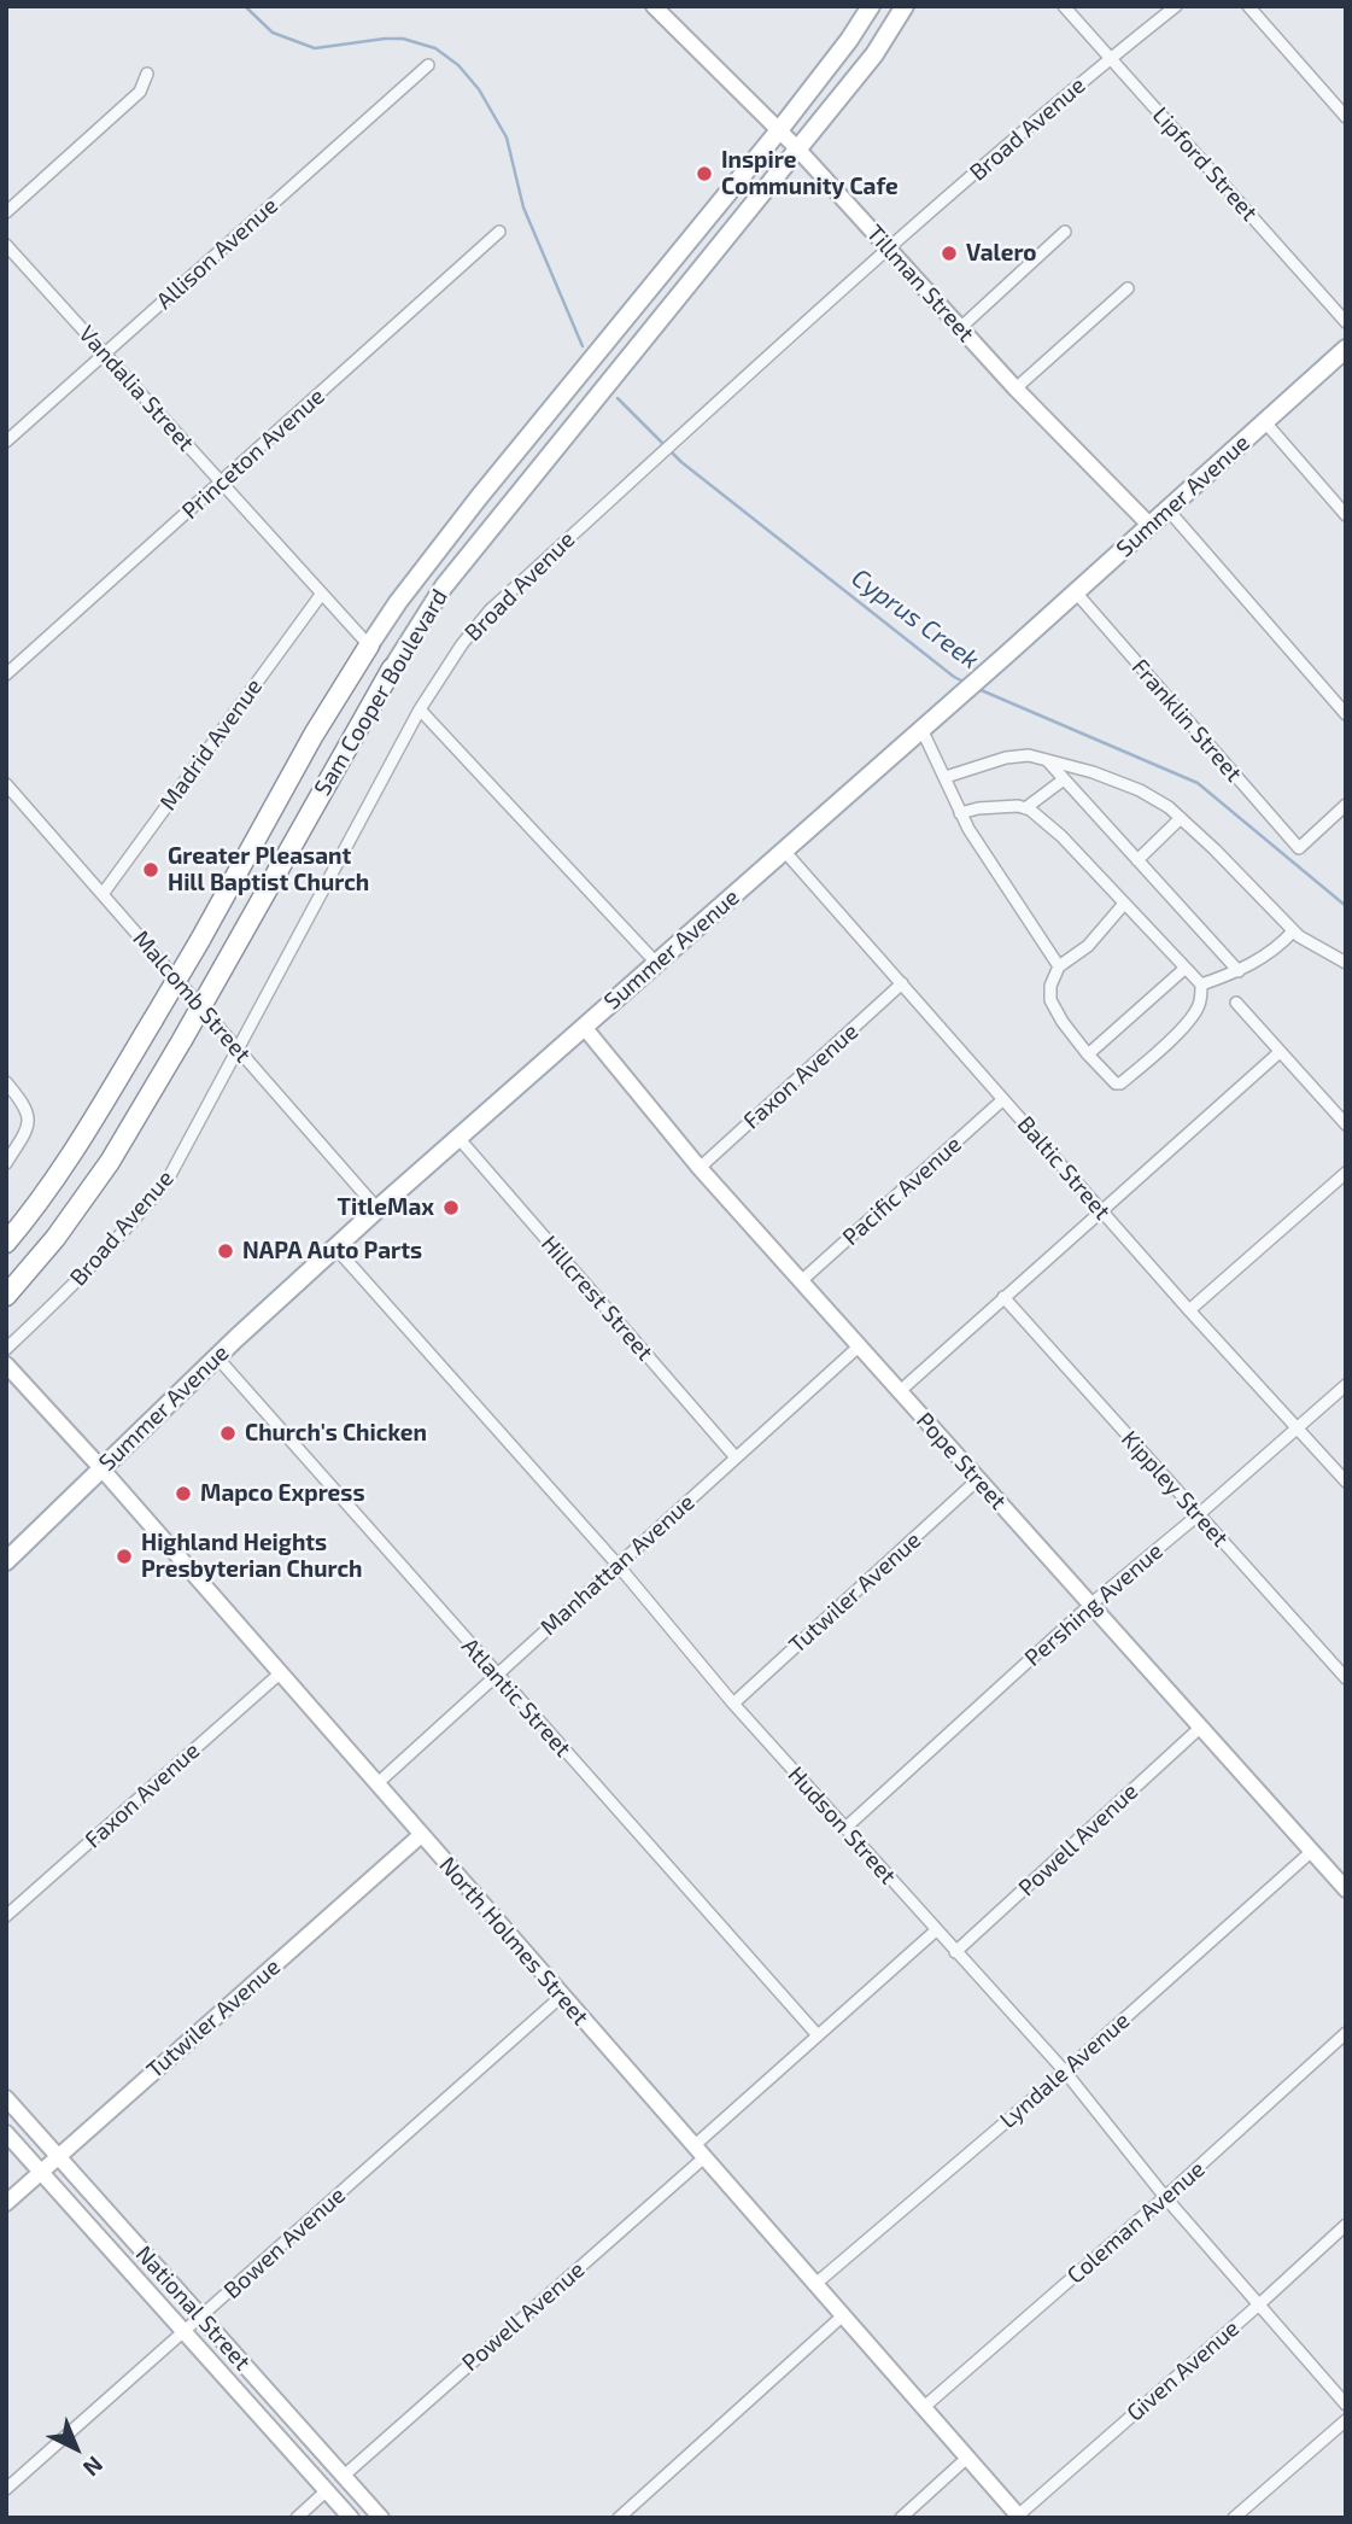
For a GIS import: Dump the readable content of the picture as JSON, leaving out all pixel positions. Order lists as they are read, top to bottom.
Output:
{
  "streets": {
    "highway": ["Sam Cooper Boulevard"],
    "main road": ["Summer Avenue"],
    "street": [
      "Broad Avenue",
      "Lipford Street",
      "Allison Avenue",
      "Tillman Street",
      "Vandalia Street",
      "Princeton Avenue",
      "Franklin Street",
      "Madrid Avenue",
      "Malcomb Street",
      "Faxon Avenue",
      "Baltic Street",
      "Pacific Avenue",
      "Hillcrest Street",
      "Pope Street",
      "Kippley Street",
      "Manhattan Avenue",
      "Tutwiler Avenue",
      "Pershing Avenue",
      "Atlantic Street",
      "Hudson Street",
      "Powell Avenue",
      "North Holmes Street",
      "Lyndale Avenue",
      "Coleman Avenue",
      "Bowen Avenue",
      "National Street",
      "Given Avenue"
    ]
  },
  "crossings": [
    ["Broad Avenue", "Lipford Street"],
    ["Broad Avenue", "Tillman Street"],
    ["Broad Avenue", "Malcomb Street"],
    ["Allison Avenue", "Vandalia Street"],
    ["Tillman Street", "Summer Avenue"],
    ["Tillman Street", "Sam Cooper Boulevard"],
    ["Vandalia Street", "Princeton Avenue"],
    ["Vandalia Street", "Sam Cooper Boulevard"],
    ["Vandalia Street", "Madrid Avenue"],
    ["Summer Avenue", "Franklin Street"],
    ["Summer Avenue", "Malcomb Street"],
    ["Summer Avenue", "Baltic Street"],
    ["Summer Avenue", "Hillcrest Street"],
    ["Summer Avenue", "Pope Street"],
    ["Summer Avenue", "Atlantic Street"],
    ["Summer Avenue", "Hudson Street"],
    ["Summer Avenue", "North Holmes Street"],
    ["Madrid Avenue", "Malcomb Street"],
    ["Faxon Avenue", "Baltic Street"],
    ["Faxon Avenue", "Pope Street"],
    ["Faxon Avenue", "North Holmes Street"],
    ["Baltic Street", "Pacific Avenue"],
    ["Baltic Street", "Pershing Avenue"],
    ["Pacific Avenue", "Pope Street"],
    ["Hillcrest Street", "Manhattan Avenue"],
    ["Pope Street", "Manhattan Avenue"],
    ["Pope Street", "Tutwiler Avenue"],
    ["Pope Street", "Pershing Avenue"],
    ["Pope Street", "Powell Avenue"],
    ["Pope Street", "Lyndale Avenue"],
    ["Kippley Street", "Pershing Avenue"],
    ["Manhattan Avenue", "Atlantic Street"],
    ["Manhattan Avenue", "Hudson Street"],
    ["Manhattan Avenue", "North Holmes Street"],
    ["Tutwiler Avenue", "Hudson Street"],
    ["Tutwiler Avenue", "North Holmes Street"],
    ["Tutwiler Avenue", "National Street"],
    ["Pershing Avenue", "Hudson Street"],
    ["Atlantic Street", "Powell Avenue"],
    ["Hudson Street", "Powell Avenue"],
    ["Hudson Street", "Lyndale Avenue"],
    ["Hudson Street", "Coleman Avenue"],
    ["Hudson Street", "Given Avenue"],
    ["Powell Avenue", "North Holmes Street"],
    ["Powell Avenue", "National Street"],
    ["North Holmes Street", "Lyndale Avenue"],
    ["North Holmes Street", "Coleman Avenue"],
    ["North Holmes Street", "Bowen Avenue"],
    ["North Holmes Street", "Given Avenue"],
    ["Bowen Avenue", "National Street"]
  ],
  "water": ["Cyprus Creek"],
  "places": [
    "Inspire Community Cafe",
    "Valero",
    "Greater Pleasant Hill Baptist Church",
    "TitleMax",
    "NAPA Auto Parts",
    "Church's Chicken",
    "Mapco Express",
    "Highland Heights Presbyterian Church"
  ],
  "north": "bottom right"
}
